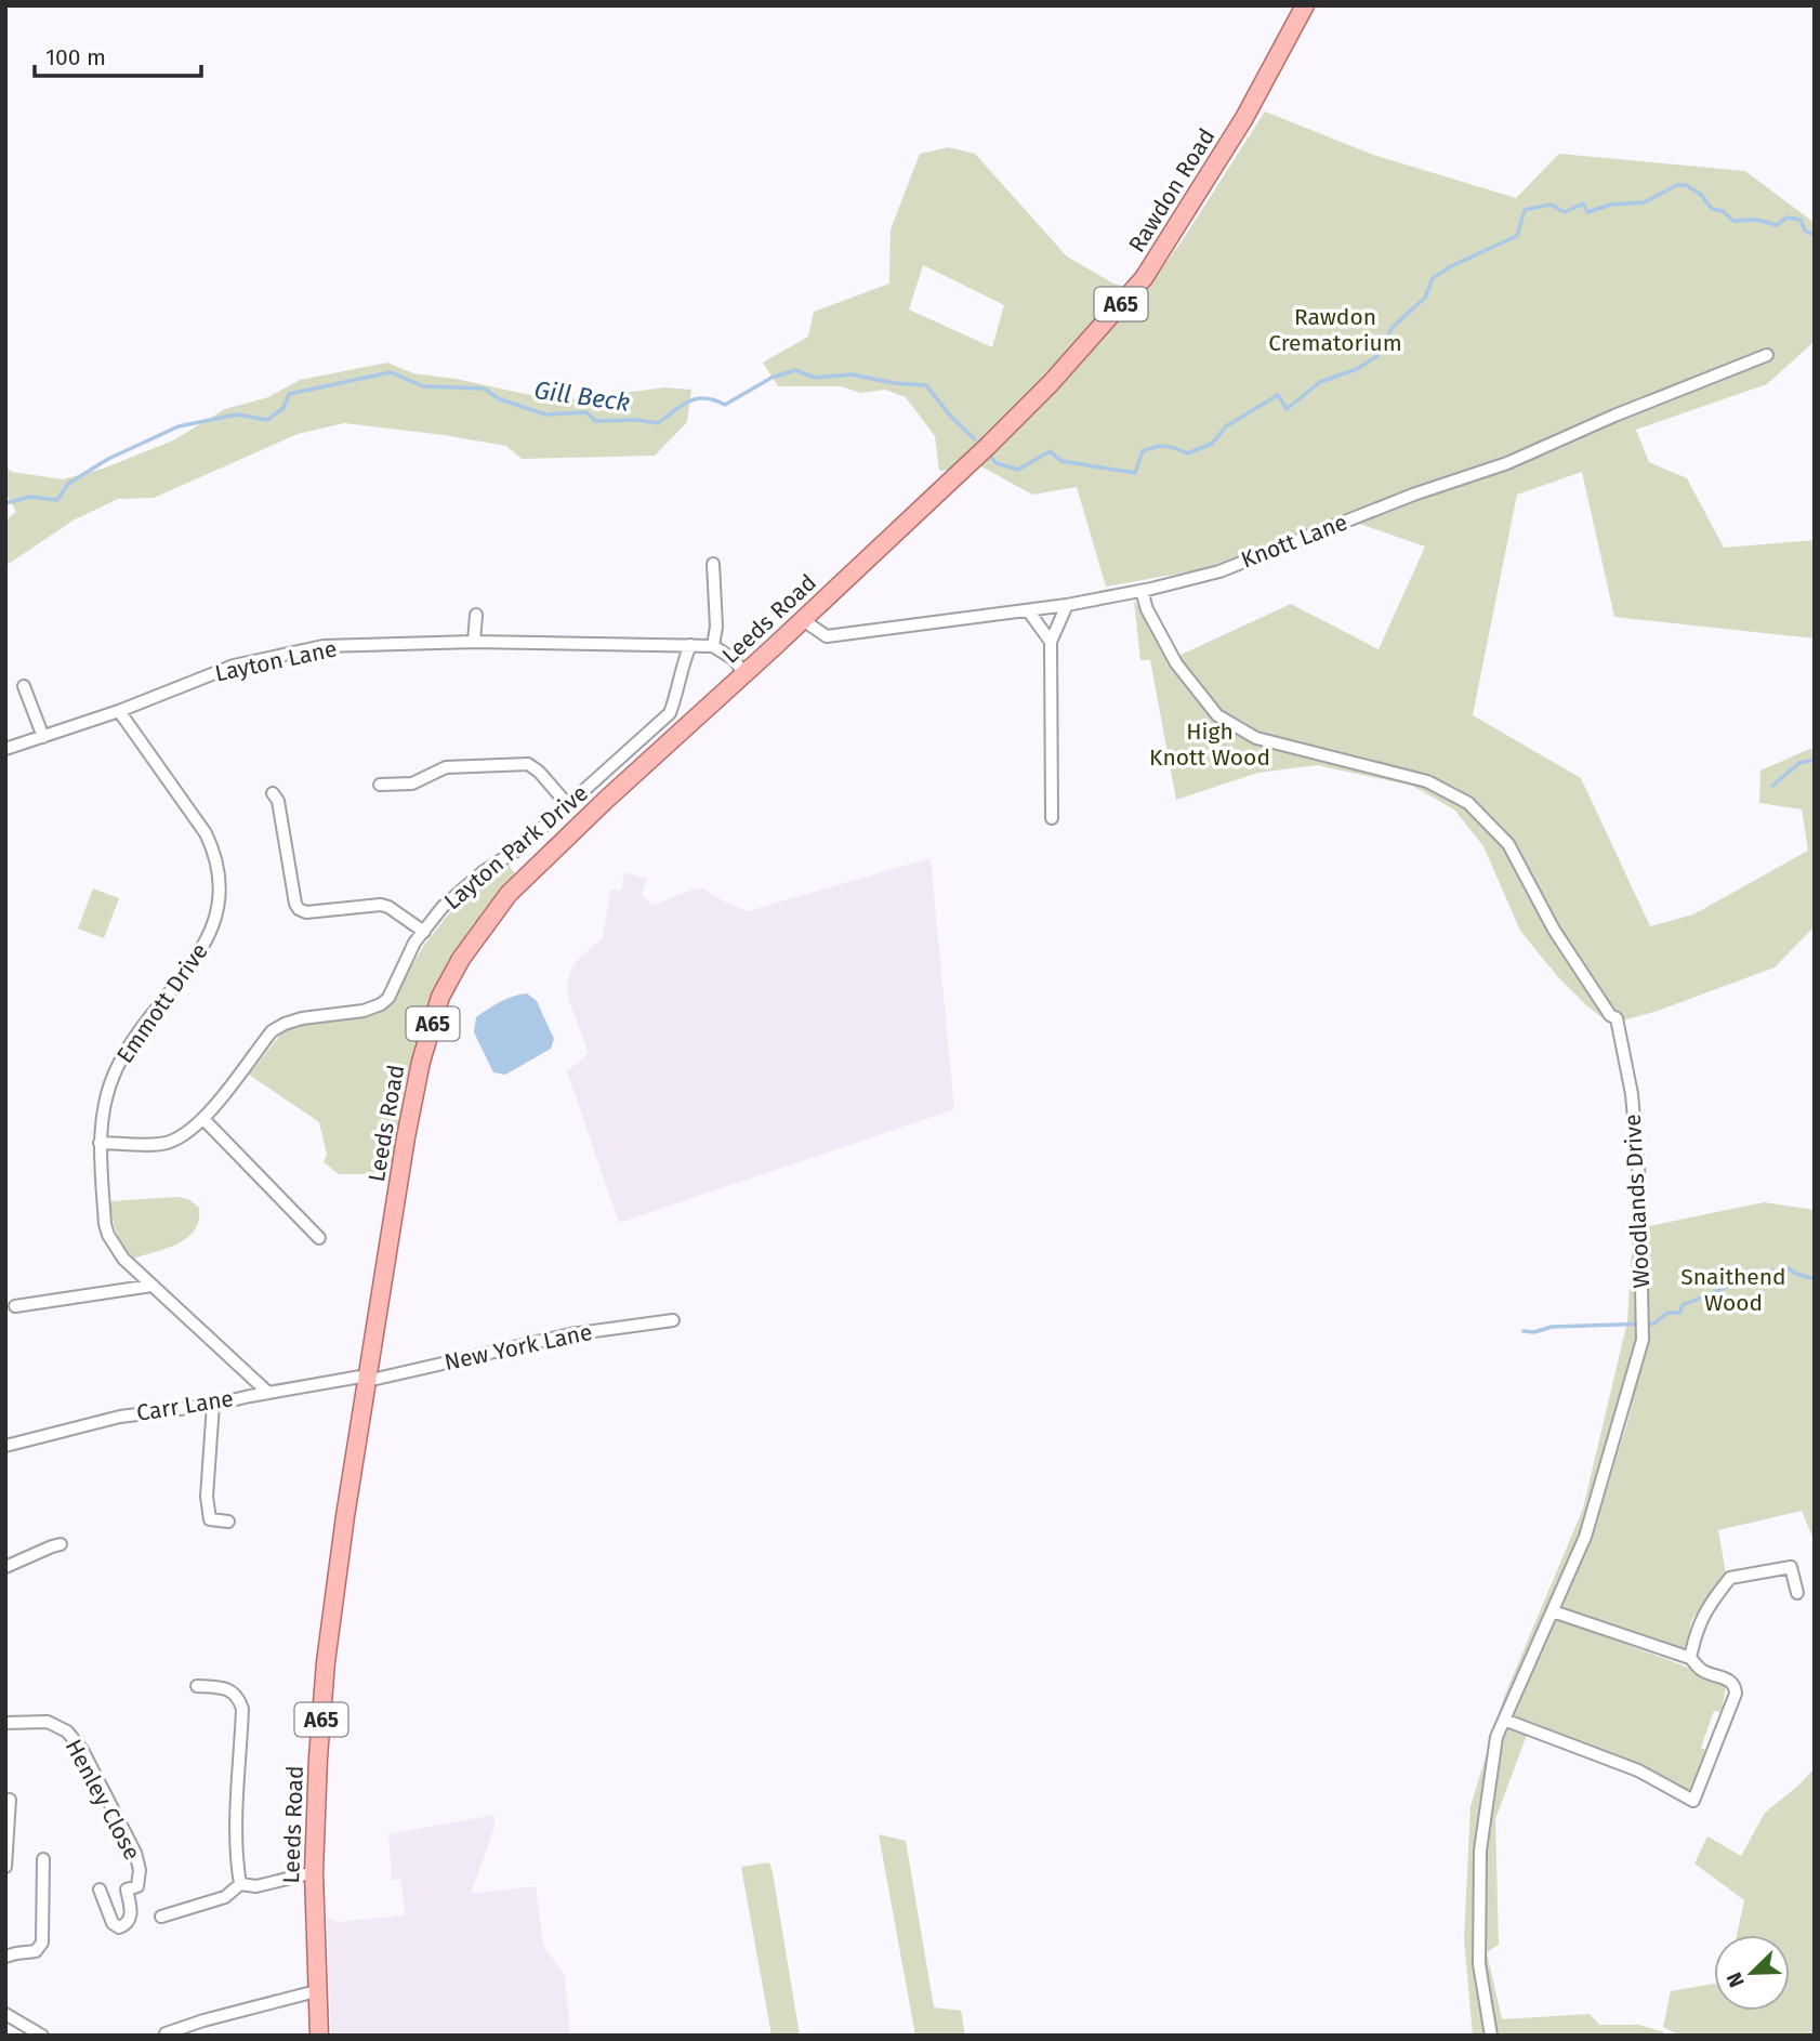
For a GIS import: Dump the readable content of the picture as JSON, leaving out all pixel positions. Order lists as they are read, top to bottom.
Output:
{
  "streets": {
    "main road": ["Rawdon Road", "A65", "Leeds Road"],
    "street": [
      "Knott Lane",
      "Layton Lane",
      "Layton Park Drive",
      "Emmott Drive",
      "Woodlands Drive",
      "New York Lane",
      "Carr Lane",
      "Henley Close"
    ]
  },
  "crossings": [
    ["Rawdon Road", "Leeds Road"],
    ["Knott Lane", "Leeds Road"],
    ["Knott Lane", "Woodlands Drive"],
    ["Leeds Road", "New York Lane"],
    ["Leeds Road", "Carr Lane"],
    ["Layton Lane", "Layton Park Drive"],
    ["Layton Lane", "Emmott Drive"],
    ["Layton Park Drive", "Emmott Drive"],
    ["Emmott Drive", "Carr Lane"],
    ["New York Lane", "Carr Lane"]
  ],
  "water": ["Gill Beck"],
  "parks": ["Rawdon Crematorium", "High Knott Wood", "Snaithend Wood"],
  "scale_bar": "100 m",
  "north": "bottom left"
}
